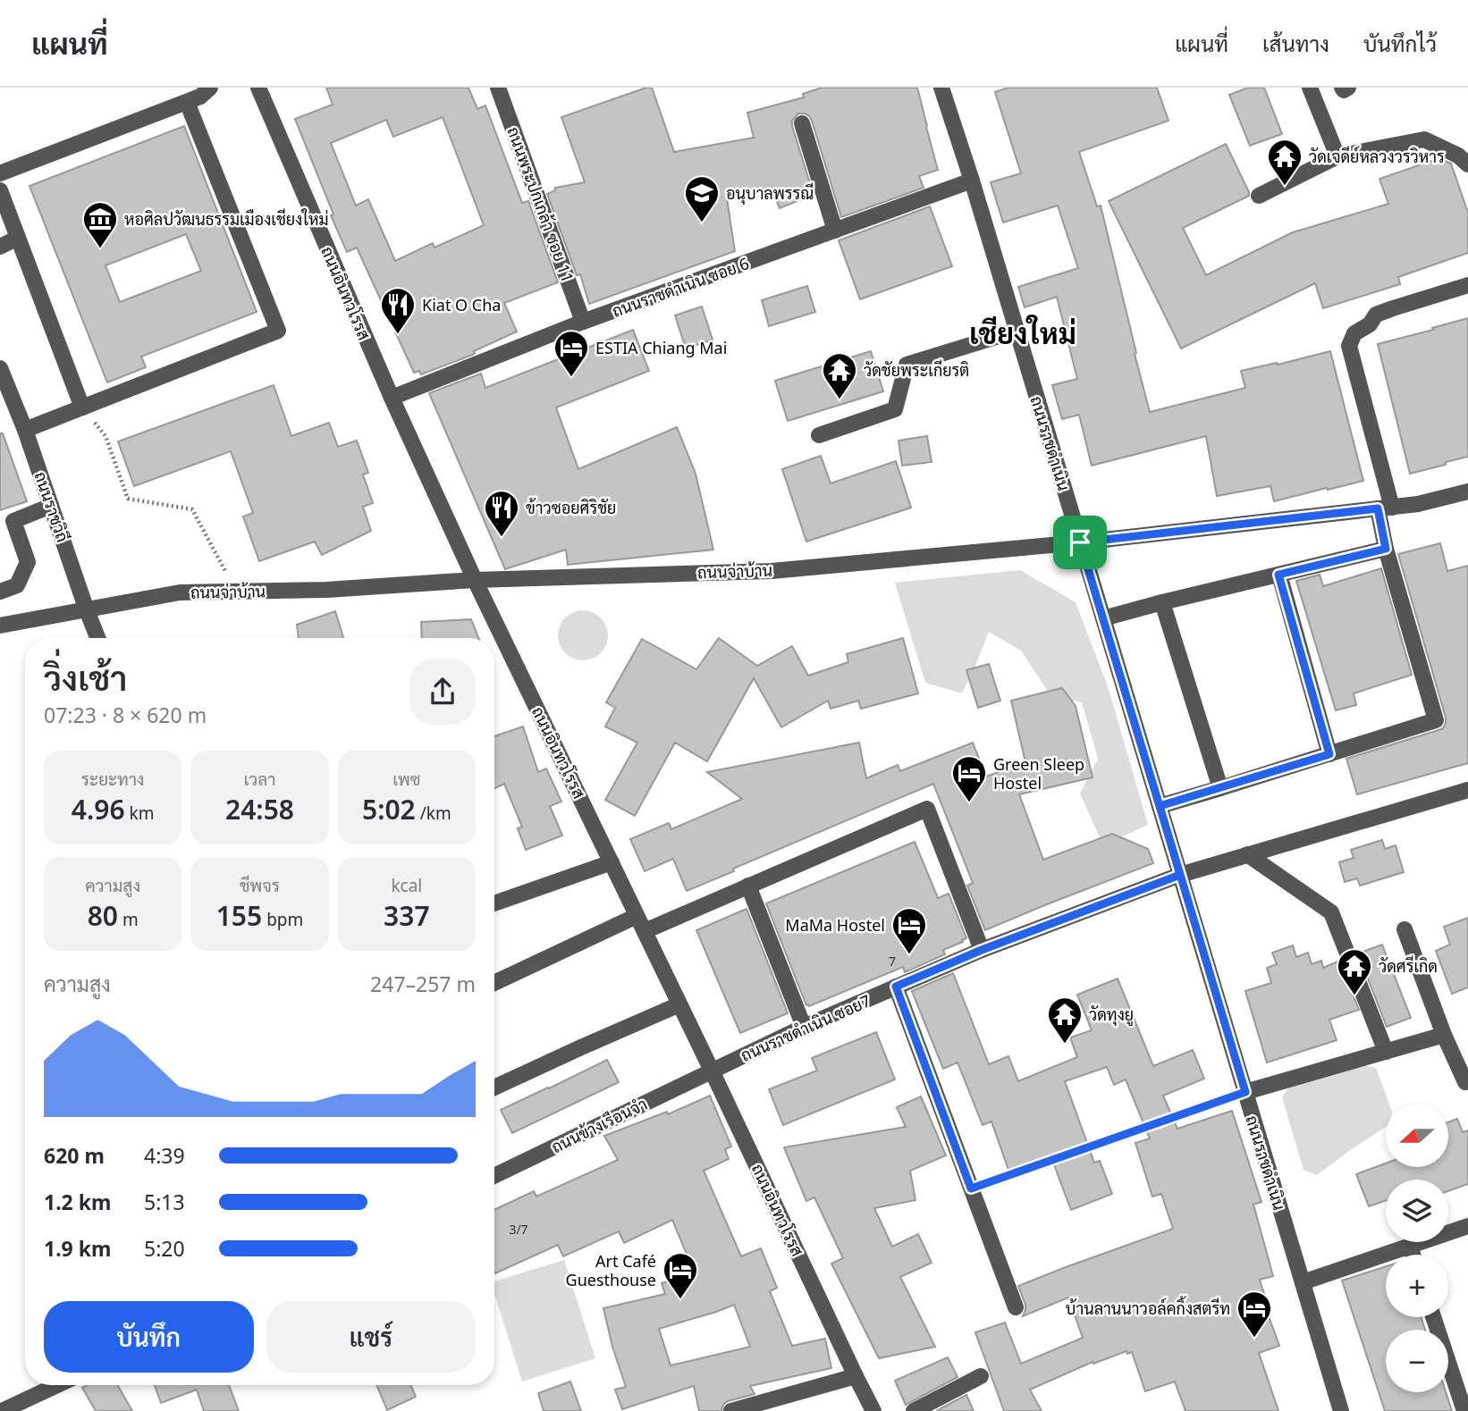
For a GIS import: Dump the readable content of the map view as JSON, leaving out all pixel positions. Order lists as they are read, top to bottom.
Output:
{
  "streets": {
    "street": [
      "ถนนพระปกเกล้า ซอย 11",
      "ถนนราชดำเนิน ซอย 6",
      "ถนนอินทวโรรส",
      "ถนนราชดำเนิน",
      "ถนนราชวิถี",
      "ถนนจ่าบ้าน",
      "ถนนราชดำเนิน ซอย7",
      "ถนนข้างเรือนจำ"
    ]
  },
  "crossings": [
    ["ถนนพระปกเกล้า ซอย 11", "ถนนราชดำเนิน ซอย 6"],
    ["ถนนราชดำเนิน ซอย 6", "ถนนอินทวโรรส"],
    ["ถนนราชดำเนิน ซอย 6", "ถนนราชดำเนิน"],
    ["ถนนอินทวโรรส", "ถนนจ่าบ้าน"],
    ["ถนนอินทวโรรส", "ถนนราชดำเนิน ซอย7"],
    ["ถนนอินทวโรรส", "ถนนข้างเรือนจำ"],
    ["ถนนราชดำเนิน", "ถนนจ่าบ้าน"],
    ["ถนนราชดำเนิน", "ถนนราชดำเนิน ซอย7"],
    ["ถนนราชวิถี", "ถนนจ่าบ้าน"],
    ["ถนนราชดำเนิน ซอย7", "ถนนข้างเรือนจำ"]
  ],
  "districts": ["เชียงใหม่"],
  "places": {
    "temple": [
      "วัดเจดีย์หลวงวรวิหาร",
      "วัดชัยพระเกียรติ",
      "วัดศรีเกิด",
      "วัดทุงยู"
    ],
    "school or university": ["อนุบาลพรรณี"],
    "museum": ["หอศิลปวัฒนธรรมเมืองเชียงใหม่"],
    "restaurant": ["Kiat O Cha", "ข้าวซอยศิริชัย"],
    "hotel": [
      "ESTIA Chiang Mai",
      "Green Sleep Hostel",
      "MaMa Hostel",
      "Art Café Guesthouse",
      "บ้านลานนาวอล์คกิ้งสตรีท"
    ]
  },
  "house_numbers": ["7", "3/7"],
  "north": "left",
  "page": {
    "header": "แผนที่",
    "nav": ["แผนที่", "เส้นทาง", "บันทึกไว้"],
    "heading": ["วิ่งเช้า", "07:23 · 8 × 620 m"],
    "stats": [
      ["ระยะทาง", "4.96 km"],
      ["เวลา", "24:58"],
      ["เพซ", "5:02 /km"],
      ["ความสูง", "80 m"],
      ["ชีพจร", "155 bpm"],
      ["kcal", "337"]
    ],
    "chart": ["ความสูง", "247–257 m"],
    "map_buttons": ["+", "−"],
    "list": [
      {
        "name": "620 m",
        "note": "4:39"
      },
      {
        "name": "1.2 km",
        "note": "5:13"
      },
      {
        "name": "1.9 km",
        "note": "5:20"
      }
    ],
    "buttons": ["บันทึก", "แชร์"]
  }
}
